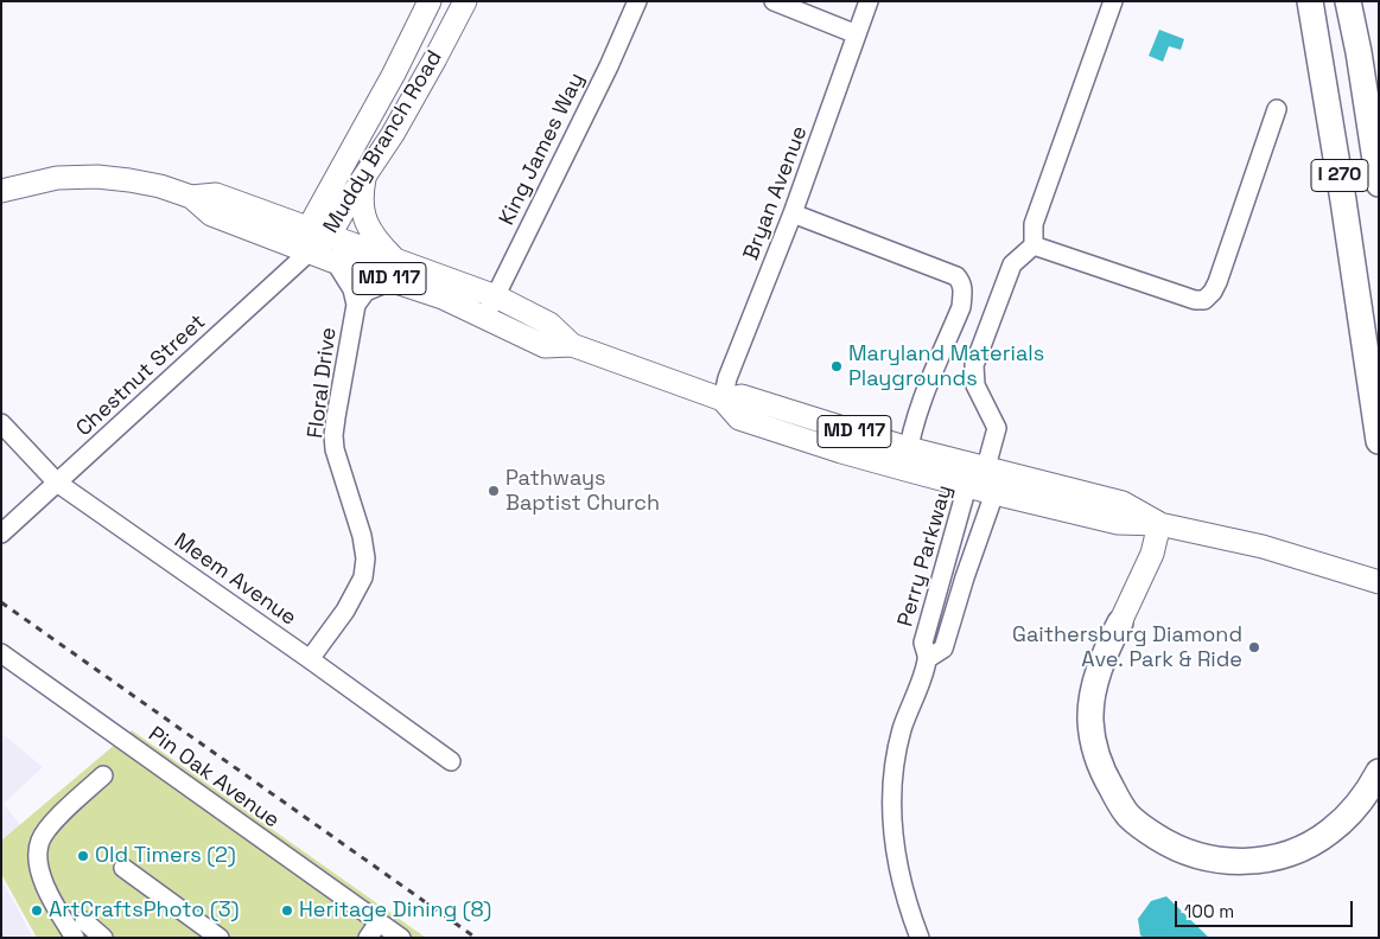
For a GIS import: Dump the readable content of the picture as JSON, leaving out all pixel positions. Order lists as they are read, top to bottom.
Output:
{
  "streets": {
    "highway": ["I 270"],
    "main road": ["Muddy Branch Road", "MD 117"],
    "street": [
      "King James Way",
      "Bryan Avenue",
      "Chestnut Street",
      "Floral Drive",
      "Perry Parkway",
      "Meem Avenue",
      "Pin Oak Avenue"
    ]
  },
  "crossings": [
    ["Muddy Branch Road", "MD 117"],
    ["Muddy Branch Road", "Chestnut Street"],
    ["King James Way", "MD 117"],
    ["Bryan Avenue", "MD 117"],
    ["MD 117", "Chestnut Street"],
    ["MD 117", "Floral Drive"],
    ["MD 117", "Perry Parkway"],
    ["Chestnut Street", "Meem Avenue"],
    ["Floral Drive", "Meem Avenue"]
  ],
  "places": [
    "Maryland Materials Playgrounds",
    "Pathways Baptist Church",
    "Gaithersburg Diamond Ave. Park & Ride",
    "Old Timers (2)",
    "ArtCraftsPhoto (3)",
    "Heritage Dining (8)"
  ],
  "scale_bar": "100 m"
}
